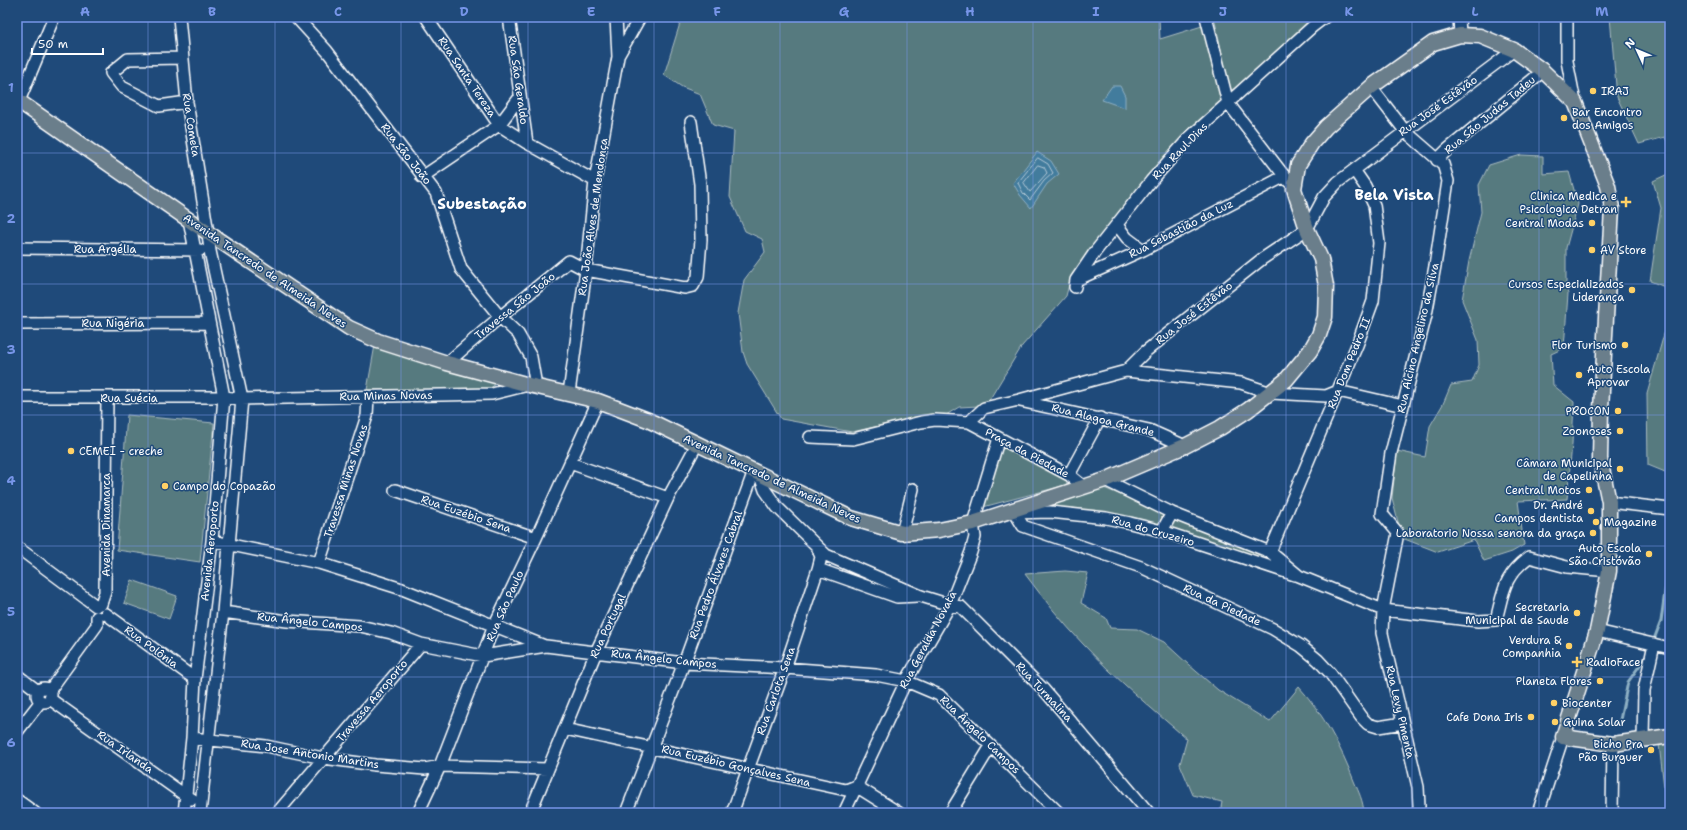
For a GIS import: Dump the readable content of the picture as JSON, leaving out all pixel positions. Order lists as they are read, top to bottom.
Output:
{
  "streets": {
    "main road": ["Avenida Tancredo de Almeida Neves"],
    "street": [
      "Rua Santa Tereza",
      "Rua São Geraldo",
      "Rua José Estêvão",
      "Rua São Judas Tadeu",
      "Rua Cometa",
      "Rua Raul Dias",
      "Rua São João",
      "Rua João Alves de Mendonça",
      "Rua Sebastião da Luz",
      "Rua Argélia",
      "Travessa São João",
      "Rua Nigéria",
      "Rua Alcino Angelino da Silva",
      "Rua Dom Pedro II",
      "Rua Minas Novas",
      "Rua Suécia",
      "Rua Alagoa Grande",
      "Praça da Piedade",
      "Travessa Minas Novas",
      "Rua Euzébio Sena",
      "Avenida Dinamarca",
      "Rua do Cruzeiro",
      "Avenida Aeroporto",
      "Rua Pedro Álvares Cabral",
      "Rua da Piedade",
      "Rua São Paulo",
      "Rua Ângelo Campos",
      "Rua Portugal",
      "Rua Geralda Novata",
      "Rua Polônia",
      "Rua Carlota Sena",
      "Rua Turmalina",
      "Travessa Aeroporto",
      "Rua Levy Pimenta",
      "Rua Irlanda",
      "Rua Jose Antonio Martins",
      "Rua Euzébio Gonçalves Sena"
    ]
  },
  "crossings": [
    ["Rua Santa Tereza", "Rua São Geraldo"],
    ["Rua Santa Tereza", "Rua João Alves de Mendonça"],
    ["Rua José Estêvão", "Avenida Tancredo de Almeida Neves"],
    ["Rua José Estêvão", "Rua Alcino Angelino da Silva"],
    ["Rua José Estêvão", "Rua Dom Pedro II"],
    ["Rua José Estêvão", "Rua Alagoa Grande"],
    ["Rua José Estêvão", "Praça da Piedade"],
    ["Rua São Judas Tadeu", "Avenida Tancredo de Almeida Neves"],
    ["Rua São Judas Tadeu", "Rua Alcino Angelino da Silva"],
    ["Rua Cometa", "Avenida Tancredo de Almeida Neves"],
    ["Rua Cometa", "Avenida Aeroporto"],
    ["Rua Raul Dias", "Rua Sebastião da Luz"],
    ["Rua São João", "Avenida Tancredo de Almeida Neves"],
    ["Rua São João", "Travessa São João"],
    ["Rua São João", "Rua Minas Novas"],
    ["Rua João Alves de Mendonça", "Avenida Tancredo de Almeida Neves"],
    ["Rua João Alves de Mendonça", "Travessa São João"],
    ["Rua Argélia", "Avenida Aeroporto"],
    ["Avenida Tancredo de Almeida Neves", "Travessa São João"],
    ["Avenida Tancredo de Almeida Neves", "Rua Alcino Angelino da Silva"],
    ["Avenida Tancredo de Almeida Neves", "Rua Minas Novas"],
    ["Avenida Tancredo de Almeida Neves", "Rua Alagoa Grande"],
    ["Avenida Tancredo de Almeida Neves", "Praça da Piedade"],
    ["Avenida Tancredo de Almeida Neves", "Rua do Cruzeiro"],
    ["Avenida Tancredo de Almeida Neves", "Avenida Aeroporto"],
    ["Avenida Tancredo de Almeida Neves", "Rua Pedro Álvares Cabral"],
    ["Avenida Tancredo de Almeida Neves", "Rua da Piedade"],
    ["Avenida Tancredo de Almeida Neves", "Rua São Paulo"],
    ["Avenida Tancredo de Almeida Neves", "Rua Portugal"],
    ["Avenida Tancredo de Almeida Neves", "Rua Geralda Novata"],
    ["Avenida Tancredo de Almeida Neves", "Rua Turmalina"],
    ["Rua Nigéria", "Avenida Aeroporto"],
    ["Rua Alcino Angelino da Silva", "Rua do Cruzeiro"],
    ["Rua Alcino Angelino da Silva", "Rua Levy Pimenta"],
    ["Rua Dom Pedro II", "Rua do Cruzeiro"],
    ["Rua Minas Novas", "Rua Suécia"],
    ["Rua Minas Novas", "Travessa Minas Novas"],
    ["Rua Minas Novas", "Avenida Aeroporto"],
    ["Rua Suécia", "Avenida Dinamarca"],
    ["Rua Suécia", "Avenida Aeroporto"],
    ["Praça da Piedade", "Rua Geralda Novata"],
    ["Rua Euzébio Sena", "Rua São Paulo"],
    ["Avenida Dinamarca", "Rua Polônia"],
    ["Avenida Dinamarca", "Rua Irlanda"],
    ["Rua do Cruzeiro", "Rua da Piedade"],
    ["Rua do Cruzeiro", "Rua Levy Pimenta"],
    ["Avenida Aeroporto", "Rua Ângelo Campos"],
    ["Avenida Aeroporto", "Rua Polônia"],
    ["Avenida Aeroporto", "Rua Irlanda"],
    ["Avenida Aeroporto", "Rua Jose Antonio Martins"],
    ["Rua Pedro Álvares Cabral", "Rua Ângelo Campos"],
    ["Rua Pedro Álvares Cabral", "Rua Turmalina"],
    ["Rua Pedro Álvares Cabral", "Rua Euzébio Gonçalves Sena"],
    ["Rua da Piedade", "Rua Levy Pimenta"],
    ["Rua São Paulo", "Rua Ângelo Campos"],
    ["Rua São Paulo", "Rua Jose Antonio Martins"],
    ["Rua Ângelo Campos", "Rua Portugal"],
    ["Rua Ângelo Campos", "Rua Geralda Novata"],
    ["Rua Ângelo Campos", "Rua Carlota Sena"],
    ["Rua Ângelo Campos", "Travessa Aeroporto"],
    ["Rua Portugal", "Rua Jose Antonio Martins"],
    ["Rua Portugal", "Rua Euzébio Gonçalves Sena"],
    ["Rua Geralda Novata", "Rua Turmalina"],
    ["Rua Geralda Novata", "Rua Euzébio Gonçalves Sena"],
    ["Rua Carlota Sena", "Rua Turmalina"],
    ["Rua Carlota Sena", "Rua Euzébio Gonçalves Sena"],
    ["Travessa Aeroporto", "Rua Jose Antonio Martins"]
  ],
  "districts": ["Bela Vista", "Subestação"],
  "places": {
    "other": [
      "IRAJ",
      "Bar Encontro dos Amigos",
      "Central Modas",
      "AV Store",
      "Cursos Especializados Liderança",
      "Flor Turismo",
      "Auto Escola Aprovar",
      "PROCON",
      "Zoonoses",
      "CEMEI - creche",
      "Câmara Municipal de Capelinha",
      "Campo do Copazão",
      "Central Motos",
      "Dr. André Campos dentista",
      "Magazine",
      "Laboratorio Nossa senora da graça",
      "Auto Escola São Cristóvão",
      "Secretaria Municipal de Saude",
      "Verdura & Companhia",
      "Planeta Flores",
      "Biocenter",
      "Cafe Dona Iris",
      "Guina Solar",
      "Bicho Pra Pão Burguer"
    ],
    "health": ["Clinica Medica e Psicologica Detran", "RadioFace"]
  },
  "scale_bar": "50 m",
  "north": "top left",
  "grid": {
    "columns": [
      "A",
      "B",
      "C",
      "D",
      "E",
      "F",
      "G",
      "H",
      "I",
      "J",
      "K",
      "L",
      "M"
    ],
    "rows": [
      "1",
      "2",
      "3",
      "4",
      "5",
      "6"
    ]
  }
}
